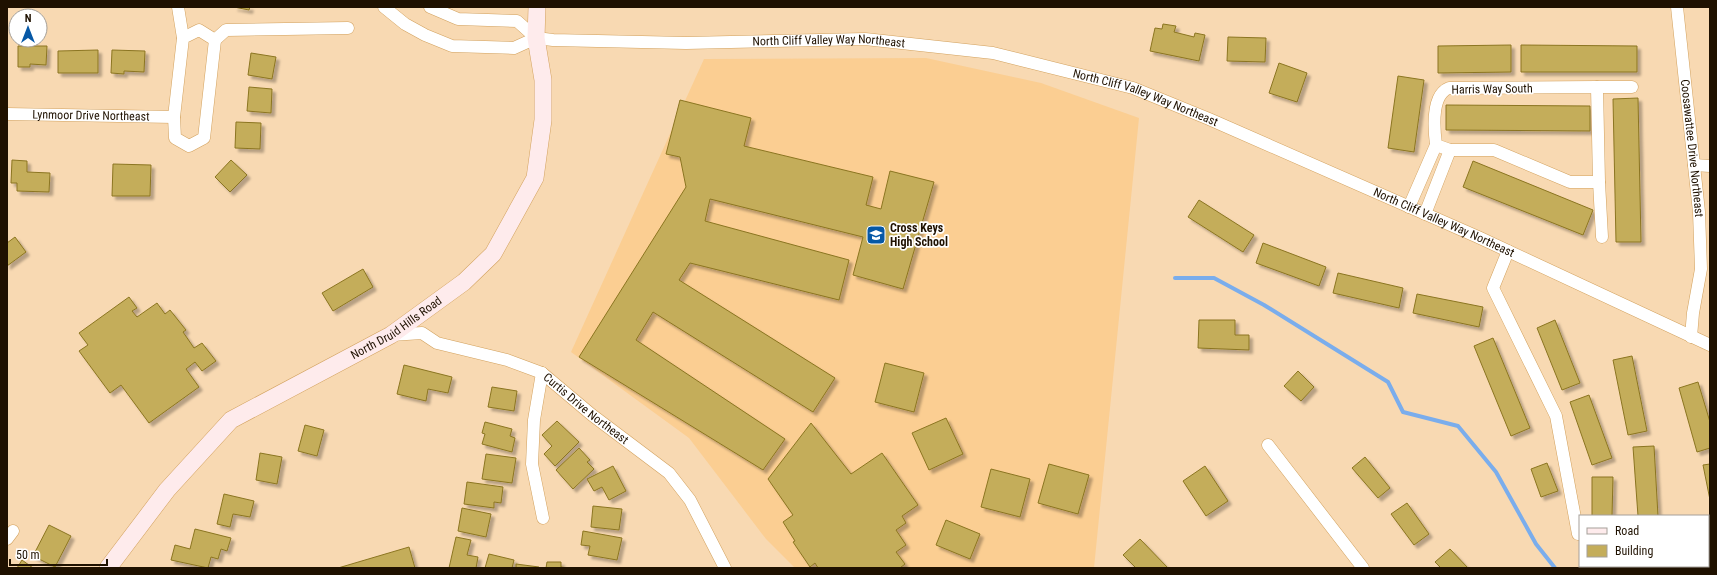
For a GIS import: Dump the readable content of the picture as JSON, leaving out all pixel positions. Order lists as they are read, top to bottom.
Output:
{
  "streets": {
    "main road": ["North Druid Hills Road"],
    "street": [
      "North Cliff Valley Way Northeast",
      "Harris Way South",
      "Lynmoor Drive Northeast",
      "Coosawattee Drive Northeast",
      "Curtis Drive Northeast"
    ]
  },
  "crossings": [
    ["North Cliff Valley Way Northeast", "Harris Way South"],
    ["North Cliff Valley Way Northeast", "Coosawattee Drive Northeast"],
    ["North Cliff Valley Way Northeast", "North Druid Hills Road"],
    ["North Druid Hills Road", "Curtis Drive Northeast"]
  ],
  "places": {
    "school or university": ["Cross Keys High School"]
  },
  "legend": ["Road", "Building"],
  "scale_bar": "50 m",
  "north": "top"
}
